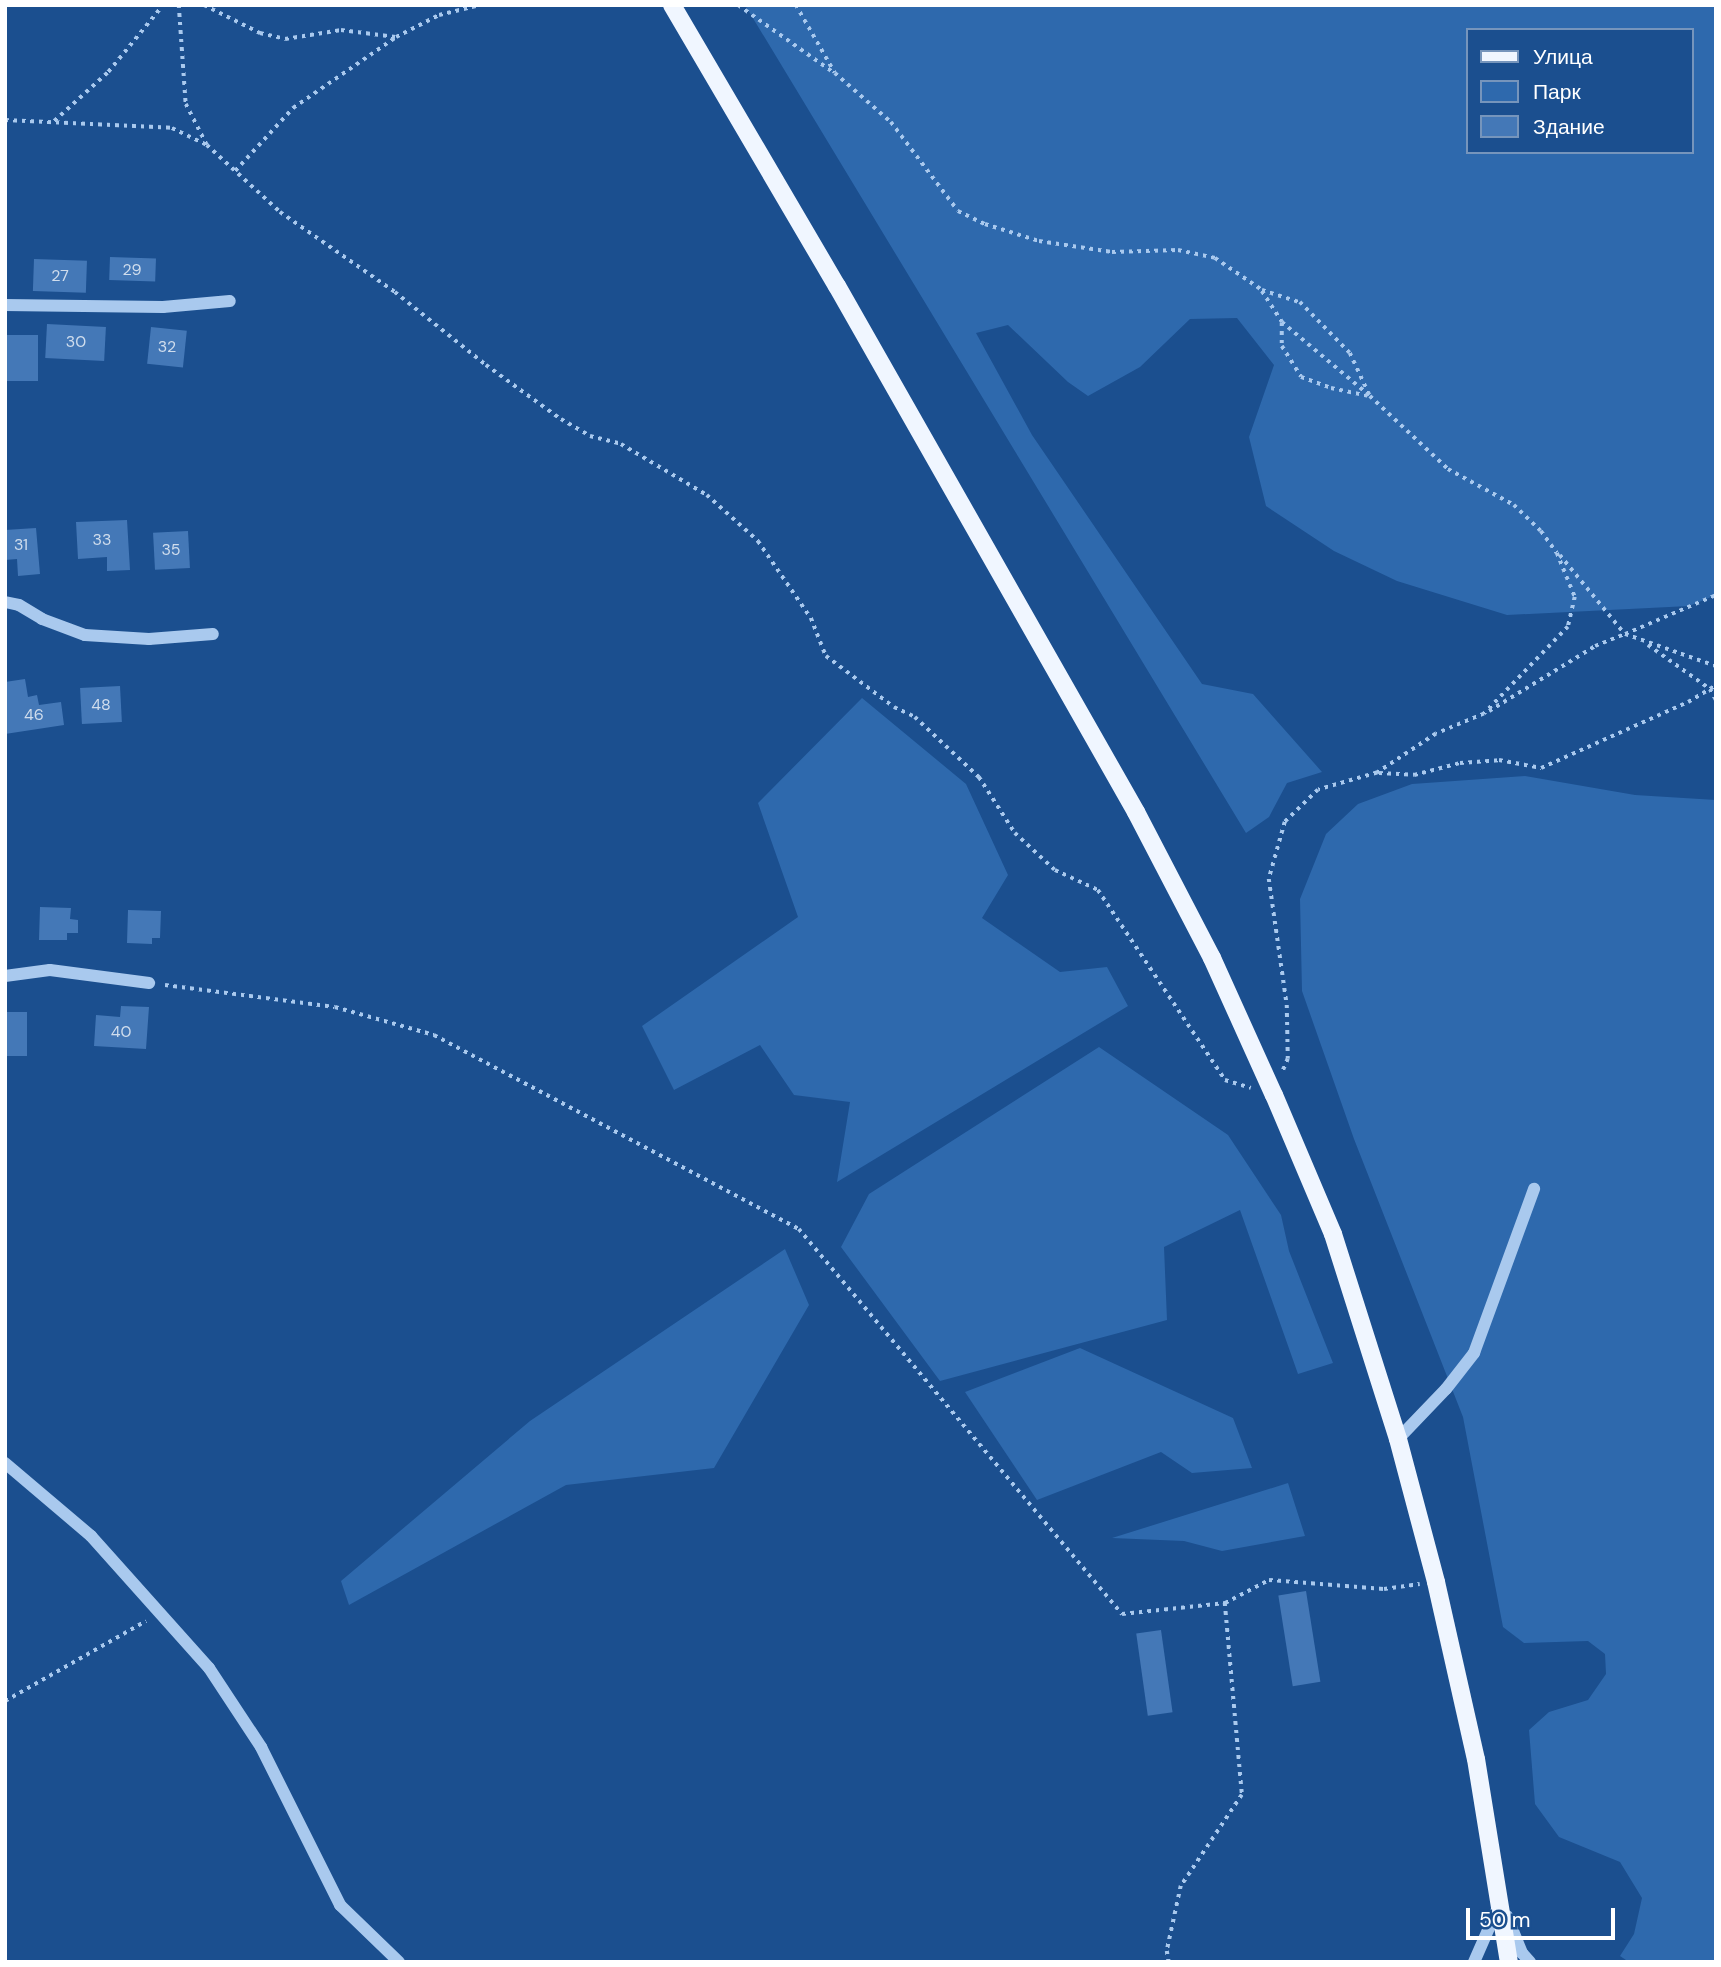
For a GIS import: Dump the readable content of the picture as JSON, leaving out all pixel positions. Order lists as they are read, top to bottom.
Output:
{
  "house_numbers": [
    "29",
    "27",
    "30",
    "32",
    "33",
    "31",
    "35",
    "48",
    "46",
    "40"
  ],
  "legend": ["Улица", "Парк", "Здание"],
  "scale_bar": "50 m"
}
